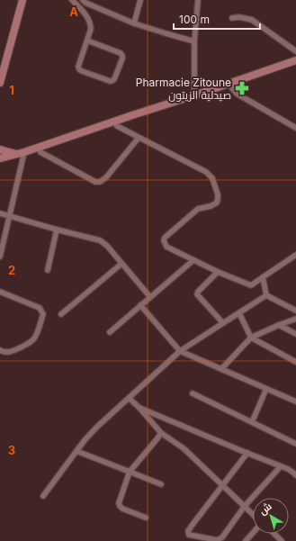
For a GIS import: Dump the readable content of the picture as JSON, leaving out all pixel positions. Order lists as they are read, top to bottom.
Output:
{
  "places": {
    "pharmacy": ["Pharmacie Zitoune صيدلية الزيتون"]
  },
  "scale_bar": "100 m",
  "north": "top left",
  "grid": {
    "columns": ["A"],
    "rows": ["1", "2", "3"]
  }
}
